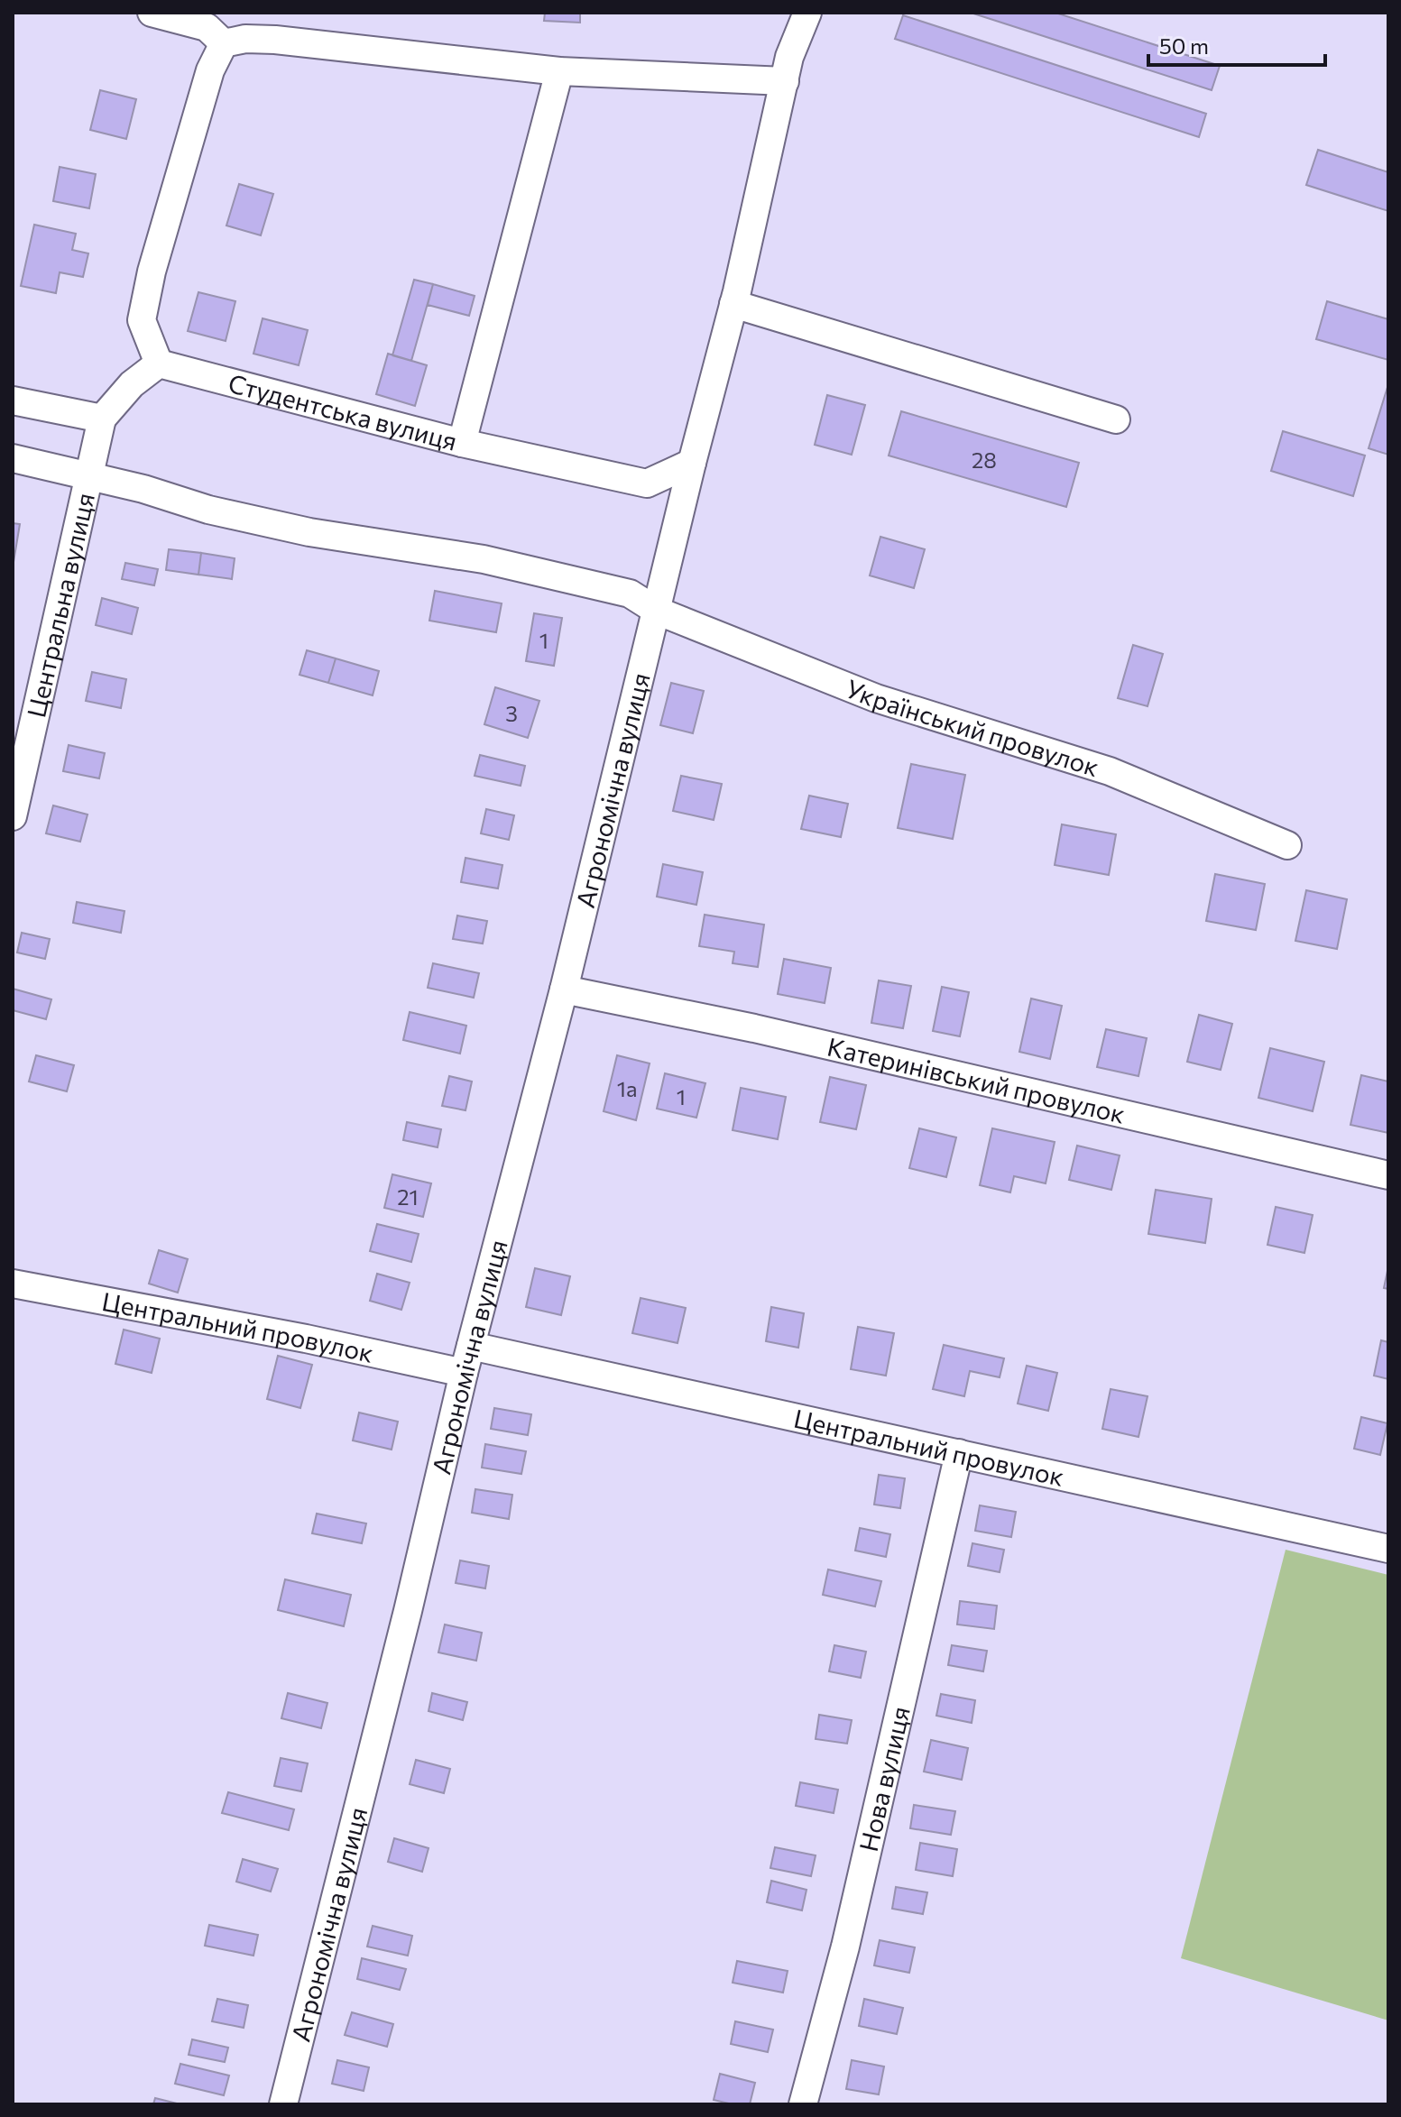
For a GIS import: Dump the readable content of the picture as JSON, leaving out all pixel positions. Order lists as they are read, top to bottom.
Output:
{
  "streets": {
    "street": [
      "Студентська вулиця",
      "Центральна вулиця",
      "Український провулок",
      "Агрономічна вулиця",
      "Катеринівський провулок",
      "Центральний провулок",
      "Нова вулиця"
    ]
  },
  "crossings": [
    ["Студентська вулиця", "Агрономічна вулиця"],
    ["Центральна вулиця", "Український провулок"],
    ["Український провулок", "Агрономічна вулиця"],
    ["Агрономічна вулиця", "Катеринівський провулок"],
    ["Агрономічна вулиця", "Центральний провулок"],
    ["Центральний провулок", "Нова вулиця"]
  ],
  "house_numbers": [
    "28",
    "1",
    "3",
    "1а",
    "1",
    "21"
  ],
  "scale_bar": "50 m"
}
